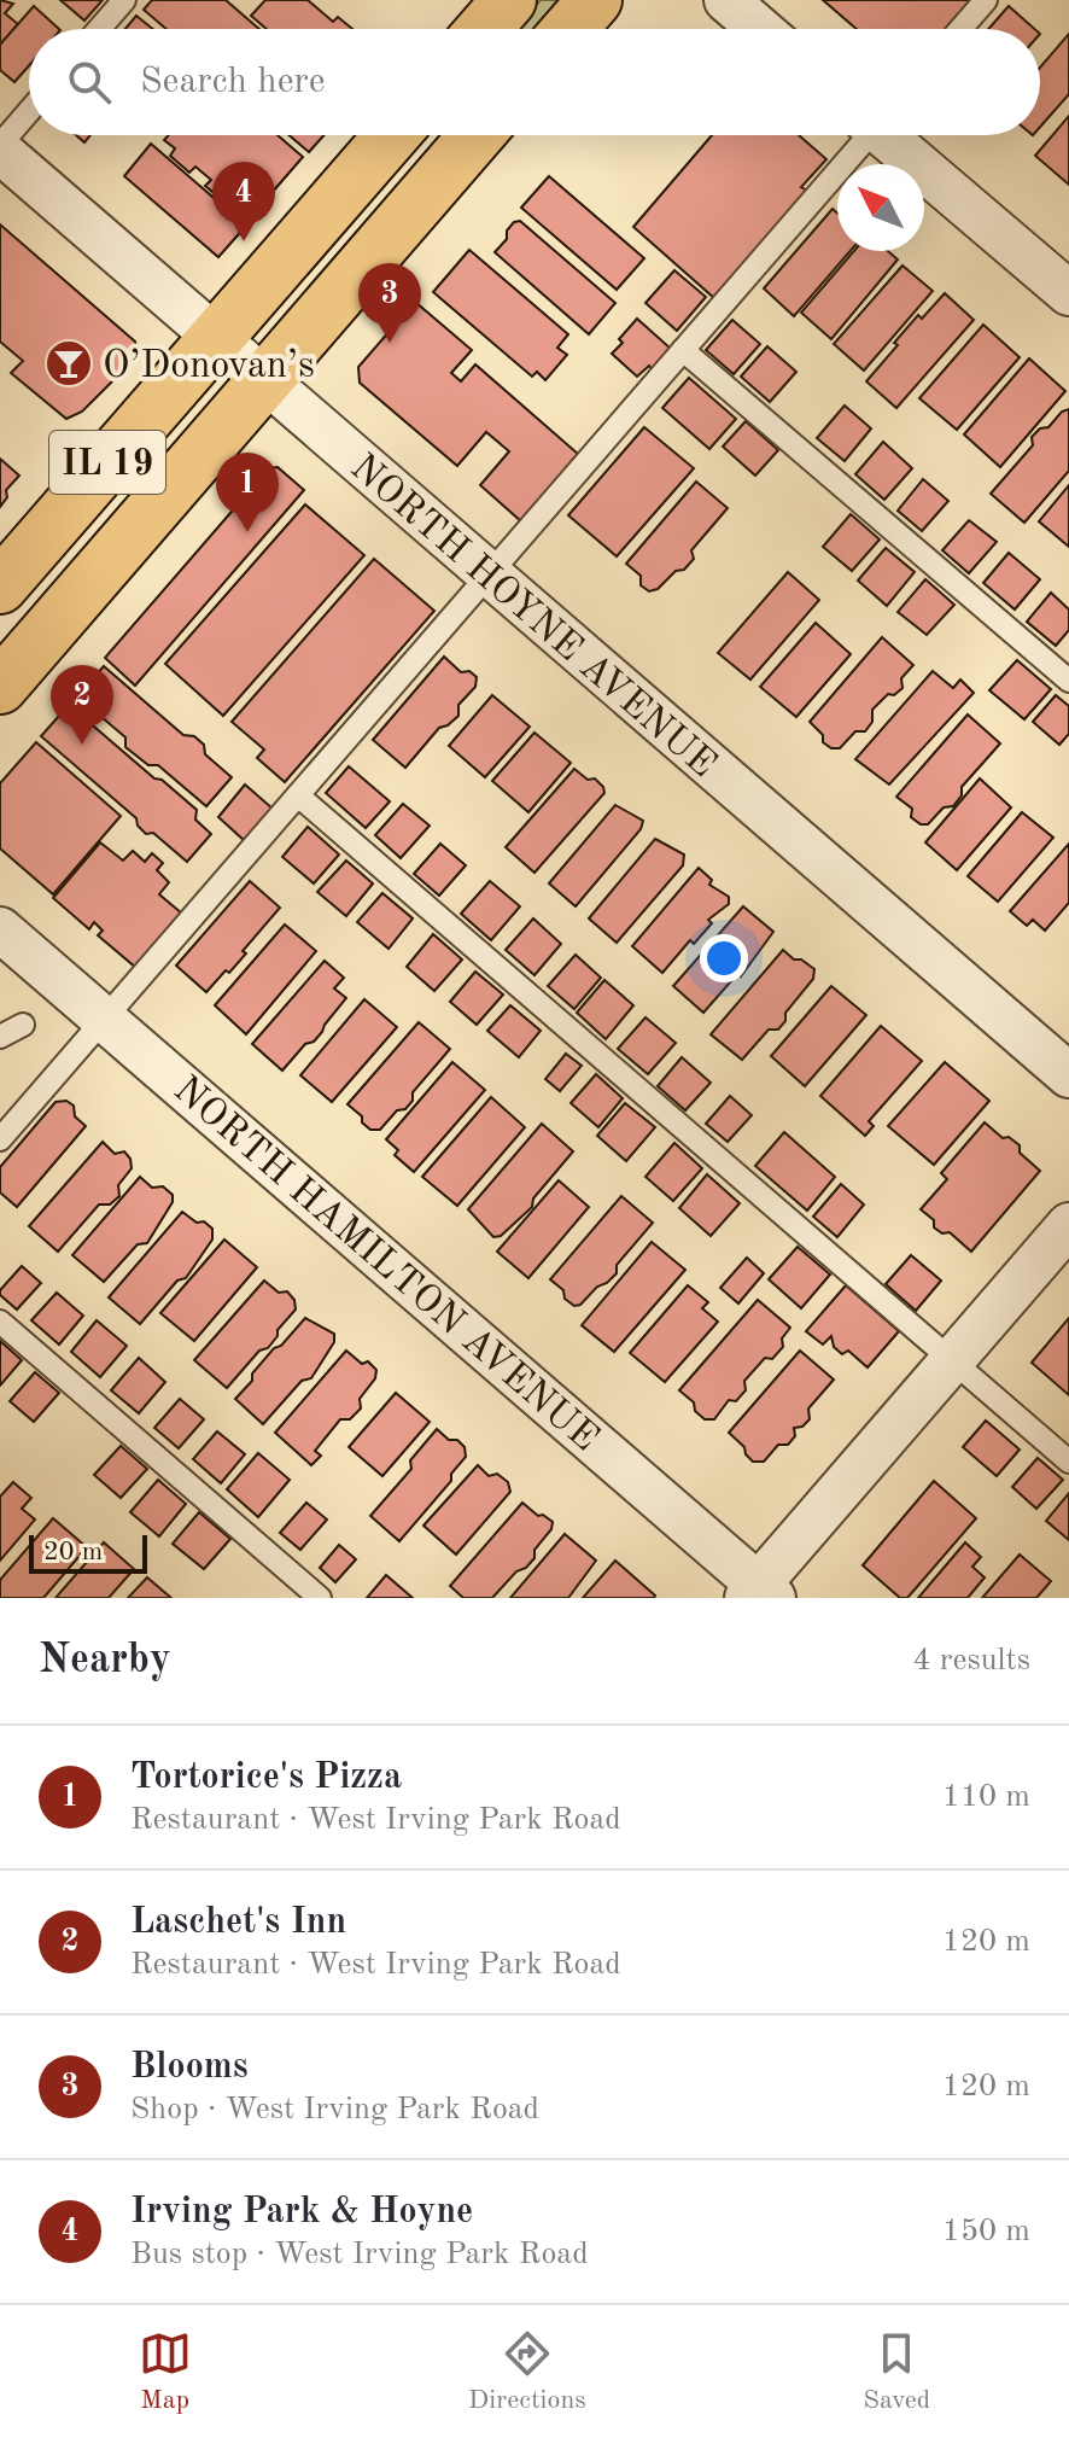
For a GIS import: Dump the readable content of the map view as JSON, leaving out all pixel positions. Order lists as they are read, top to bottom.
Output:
{
  "streets": {
    "main road": ["IL 19"],
    "street": ["NORTH HOYNE AVENUE", "NORTH HAMILTON AVENUE"]
  },
  "crossings": [
    ["IL 19", "NORTH HOYNE AVENUE"]
  ],
  "places": {
    "bar": ["O’Donovan’s"]
  },
  "scale_bar": "20 m",
  "north": "top left",
  "page": {
    "search": "Search here",
    "pins": [
      "4",
      "3",
      "1",
      "2"
    ],
    "scale": "20 m",
    "heading": ["Nearby", "4 results"],
    "list": [
      {
        "mark": "1",
        "name": "Tortorice's Pizza",
        "note": "Restaurant · West Irving Park Road",
        "value": "110 m"
      },
      {
        "mark": "2",
        "name": "Laschet's Inn",
        "note": "Restaurant · West Irving Park Road",
        "value": "120 m"
      },
      {
        "mark": "3",
        "name": "Blooms",
        "note": "Shop · West Irving Park Road",
        "value": "120 m"
      },
      {
        "mark": "4",
        "name": "Irving Park & Hoyne",
        "note": "Bus stop · West Irving Park Road",
        "value": "150 m"
      }
    ],
    "nav": ["Map", "Directions", "Saved"]
  }
}
